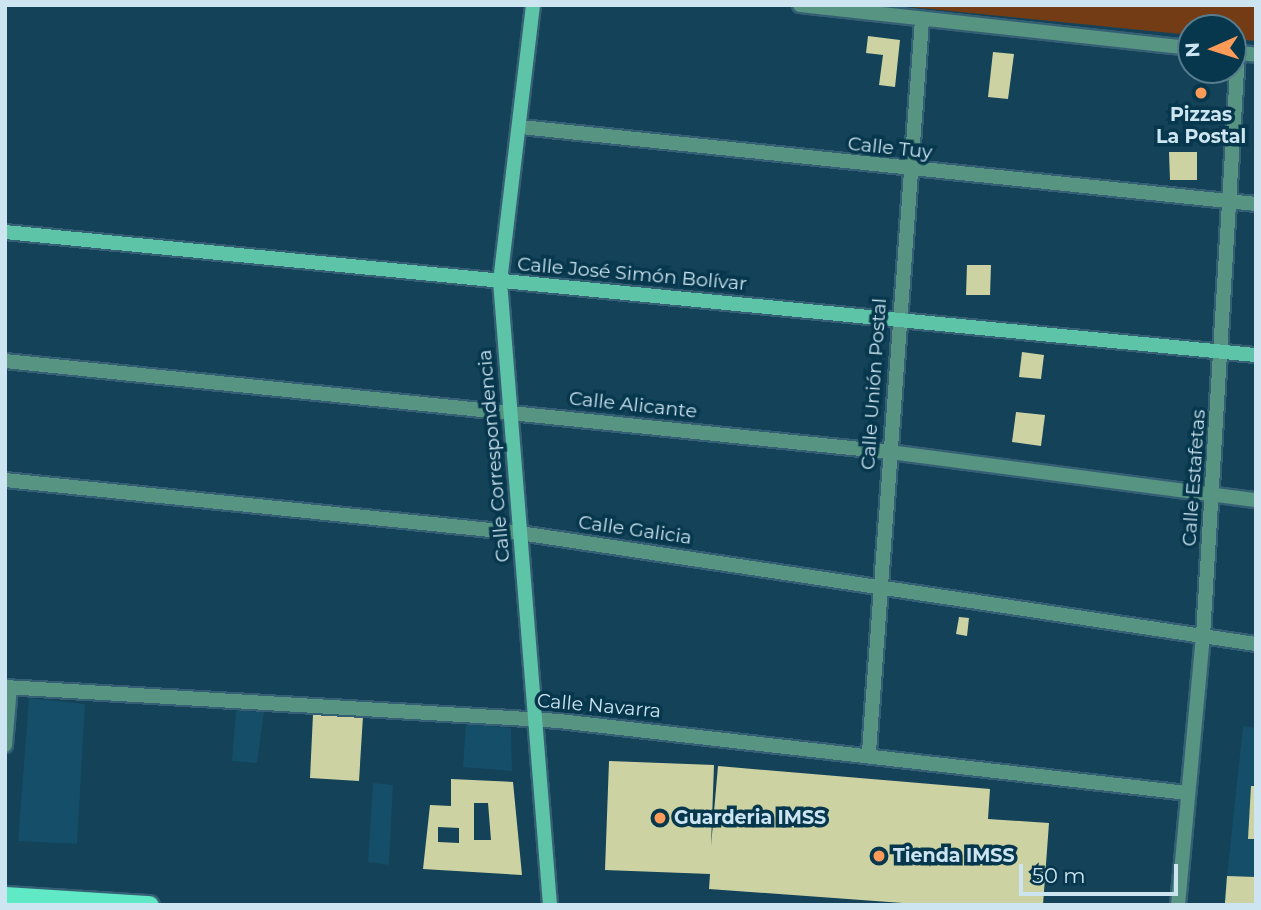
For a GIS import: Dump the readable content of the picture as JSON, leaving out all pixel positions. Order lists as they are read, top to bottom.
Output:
{
  "streets": {
    "street": [
      "Calle Tuy",
      "Calle José Simón Bolívar",
      "Calle Unión Postal",
      "Calle Alicante",
      "Calle Correspondencia",
      "Calle Estafetas",
      "Calle Galicia",
      "Calle Navarra"
    ]
  },
  "crossings": [
    ["Calle Tuy", "Calle Unión Postal"],
    ["Calle Tuy", "Calle Correspondencia"],
    ["Calle Tuy", "Calle Estafetas"],
    ["Calle José Simón Bolívar", "Calle Unión Postal"],
    ["Calle José Simón Bolívar", "Calle Correspondencia"],
    ["Calle José Simón Bolívar", "Calle Estafetas"],
    ["Calle Unión Postal", "Calle Alicante"],
    ["Calle Unión Postal", "Calle Galicia"],
    ["Calle Unión Postal", "Calle Navarra"],
    ["Calle Alicante", "Calle Correspondencia"],
    ["Calle Alicante", "Calle Estafetas"],
    ["Calle Correspondencia", "Calle Galicia"],
    ["Calle Correspondencia", "Calle Navarra"],
    ["Calle Estafetas", "Calle Galicia"],
    ["Calle Estafetas", "Calle Navarra"]
  ],
  "places": ["Pizzas La Postal", "Guarderia IMSS", "Tienda IMSS"],
  "scale_bar": "50 m",
  "north": "left"
}
